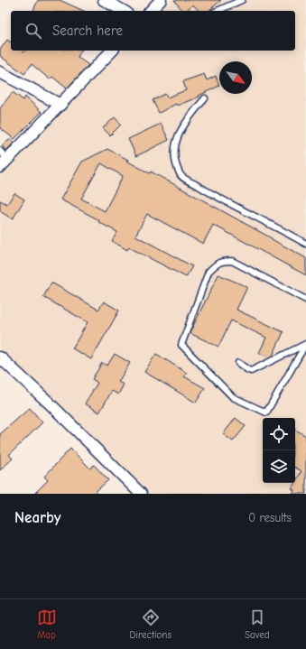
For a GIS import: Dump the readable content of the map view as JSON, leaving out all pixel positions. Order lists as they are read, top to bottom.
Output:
{
  "north": "bottom right",
  "page": {
    "search": "Search here",
    "heading": ["Nearby", "0 results"],
    "nav": ["Map", "Directions", "Saved"]
  }
}
